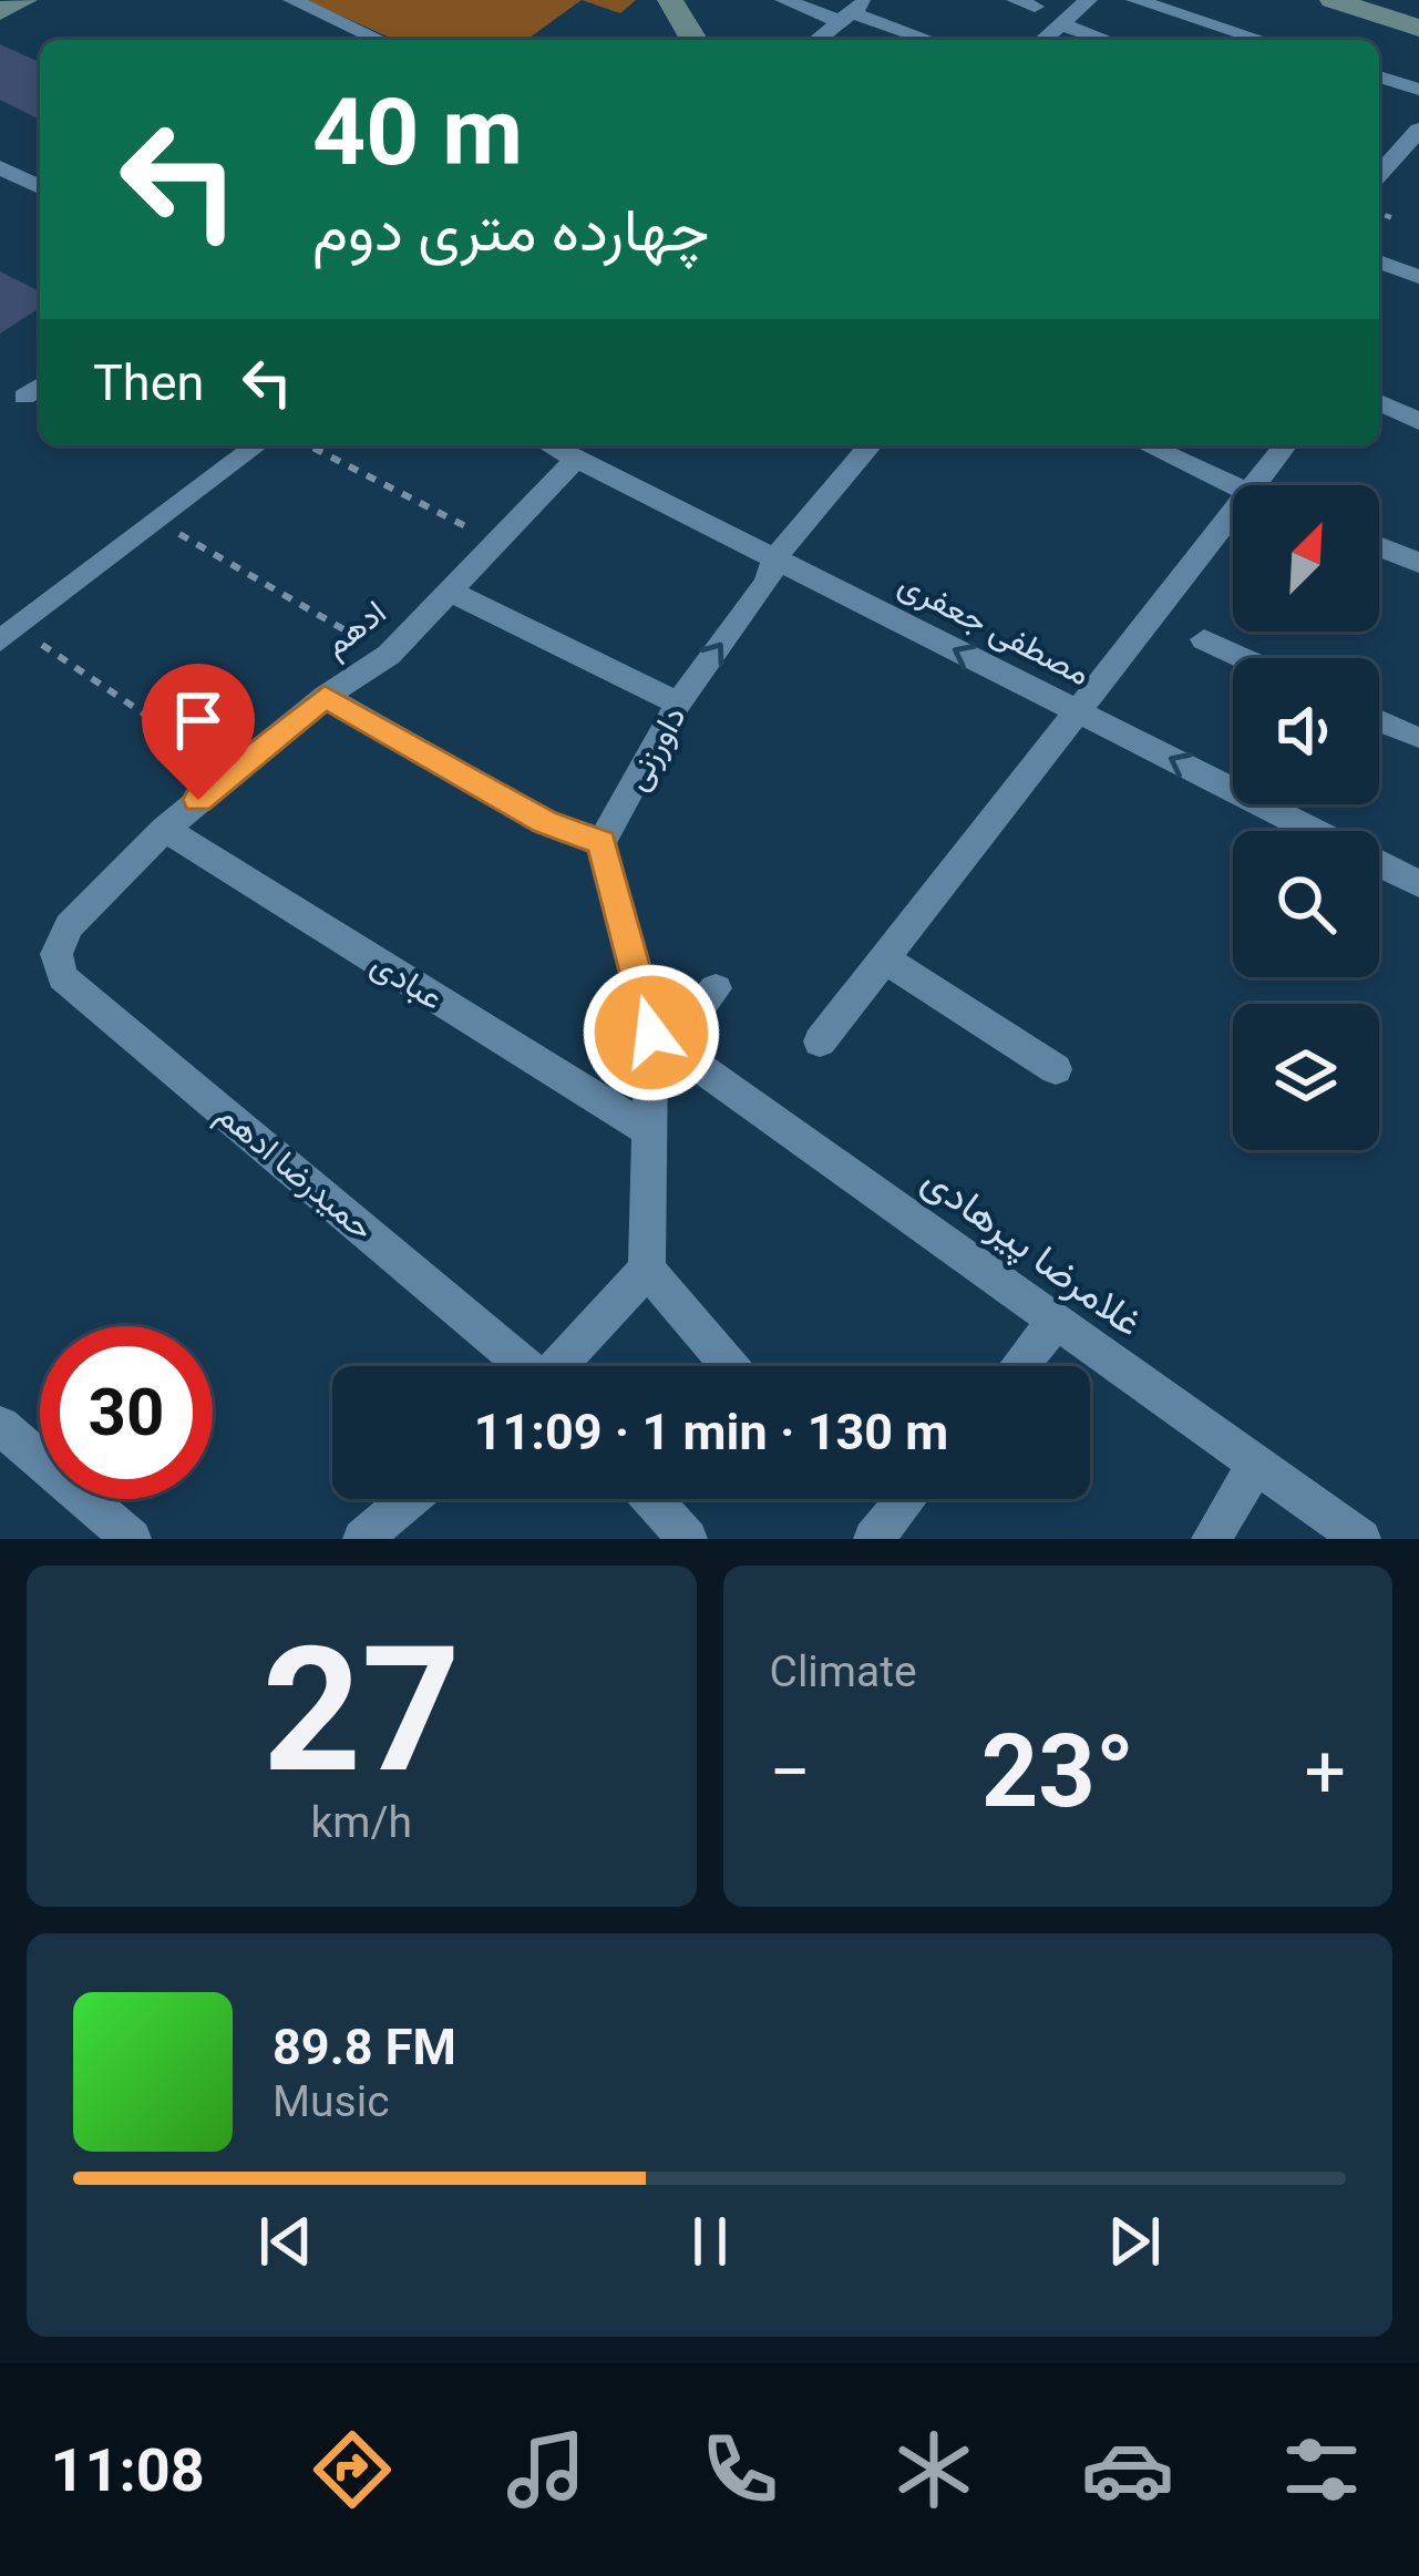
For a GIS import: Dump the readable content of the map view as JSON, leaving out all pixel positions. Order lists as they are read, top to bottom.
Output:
{
  "streets": {
    "street": [
      "ادهم",
      "مصطفی جعفری",
      "داورزنی",
      "عبادی",
      "حمیدرضا ادهم",
      "غلامرضا پیرهادی"
    ]
  },
  "crossings": [
    ["ادهم", "مصطفی جعفری"],
    ["ادهم", "عبادی"],
    ["ادهم", "حمیدرضا ادهم"],
    ["مصطفی جعفری", "داورزنی"]
  ],
  "one_way": ["مصطفی جعفری", "داورزنی"],
  "north": "top right",
  "page": {
    "turn": ["40 m", "چهارده متری دوم"],
    "then": "Then",
    "limit": "30",
    "trip": "11:09 · 1 min · 130 m",
    "tile": [
      ["27", "km/h"],
      "Climate"
    ],
    "heat": ["−", "23°", "+"],
    "song": ["89.8 FM", "Music"],
    "tabs": "11:08"
  }
}
